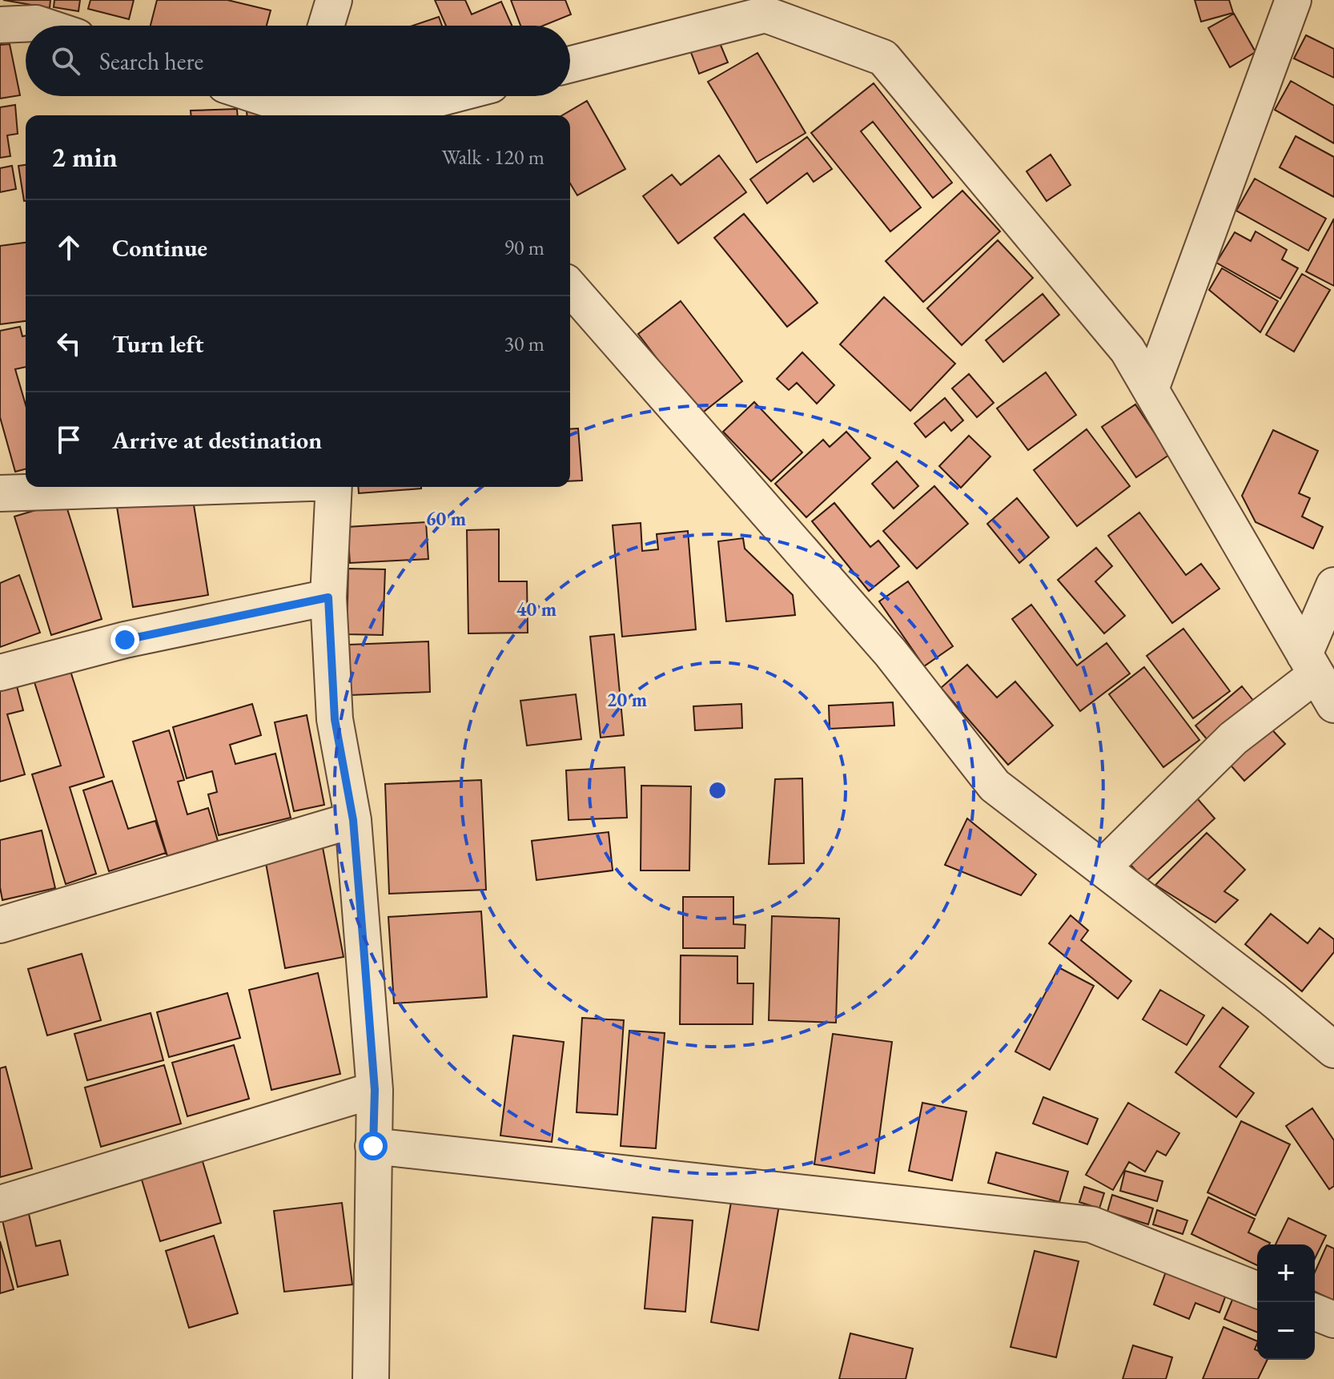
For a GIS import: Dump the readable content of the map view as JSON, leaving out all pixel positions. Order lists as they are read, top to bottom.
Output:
{
  "page": {
    "search": "Search here",
    "heading": ["2 min", "Walk · 120 m"],
    "list": [
      ["Continue", "90 m"],
      ["Turn left", "30 m"],
      "Arrive at destination"
    ],
    "map_buttons": ["+", "−"]
  },
  "rings": ["60 m", "40 m", "20 m"]
}
